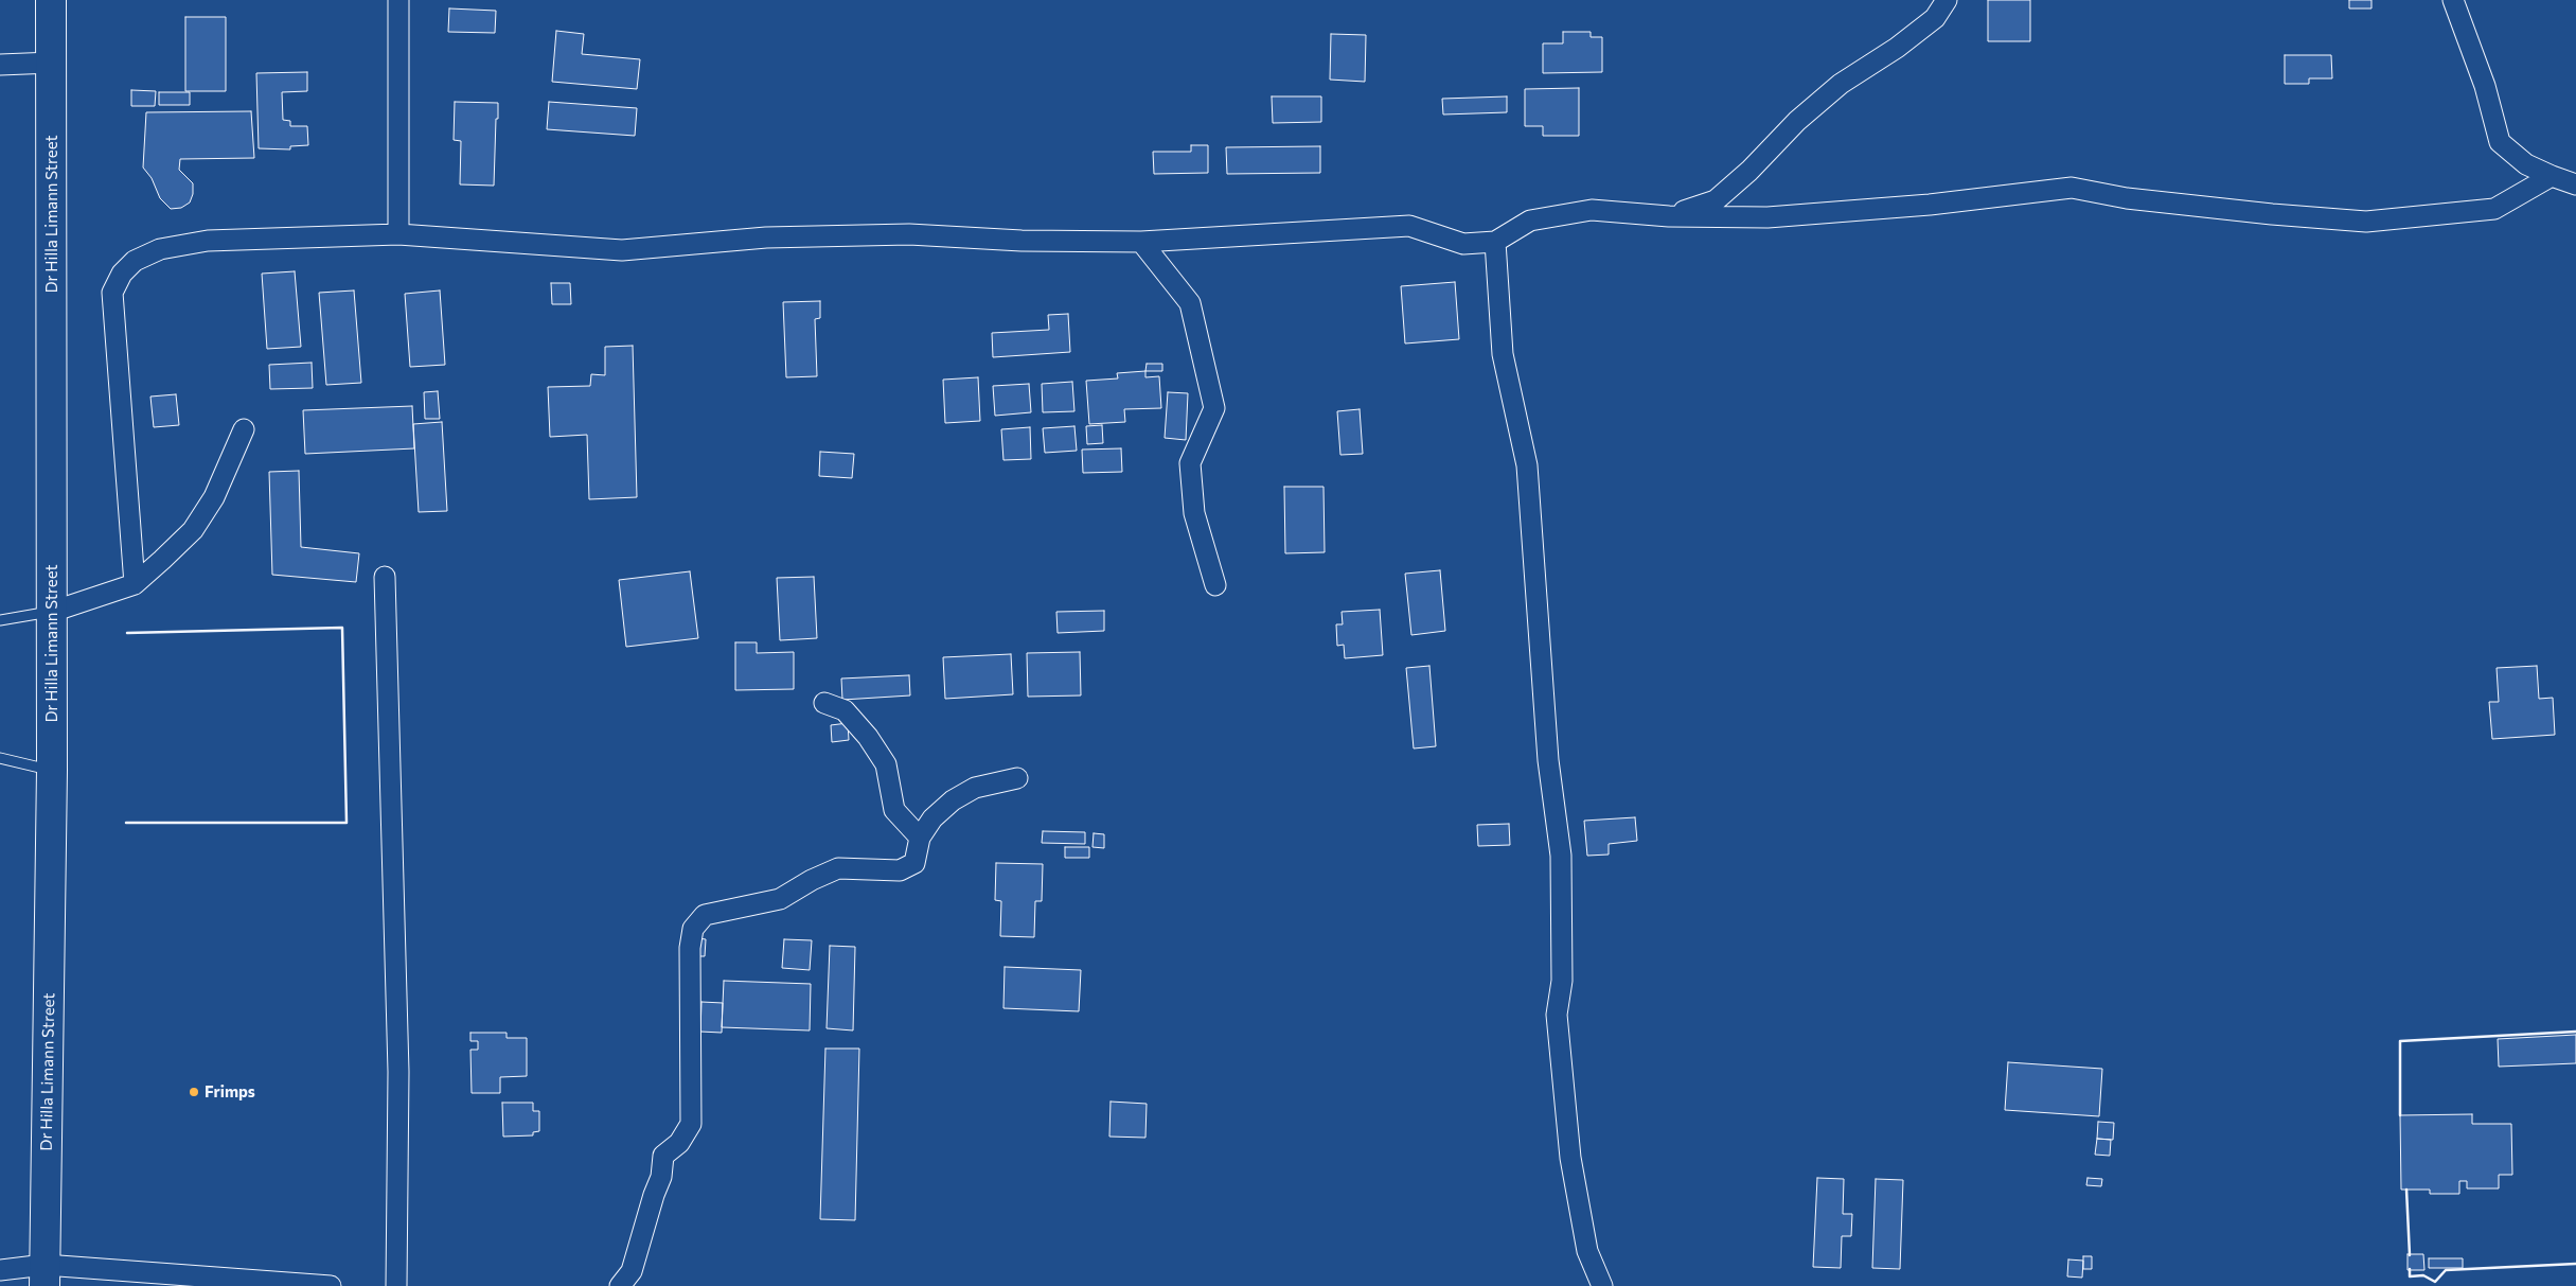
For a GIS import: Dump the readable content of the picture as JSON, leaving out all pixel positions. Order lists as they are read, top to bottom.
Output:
{
  "streets": {
    "highway": ["Dr Hilla Limann Street"]
  },
  "places": ["Frimps"]
}
